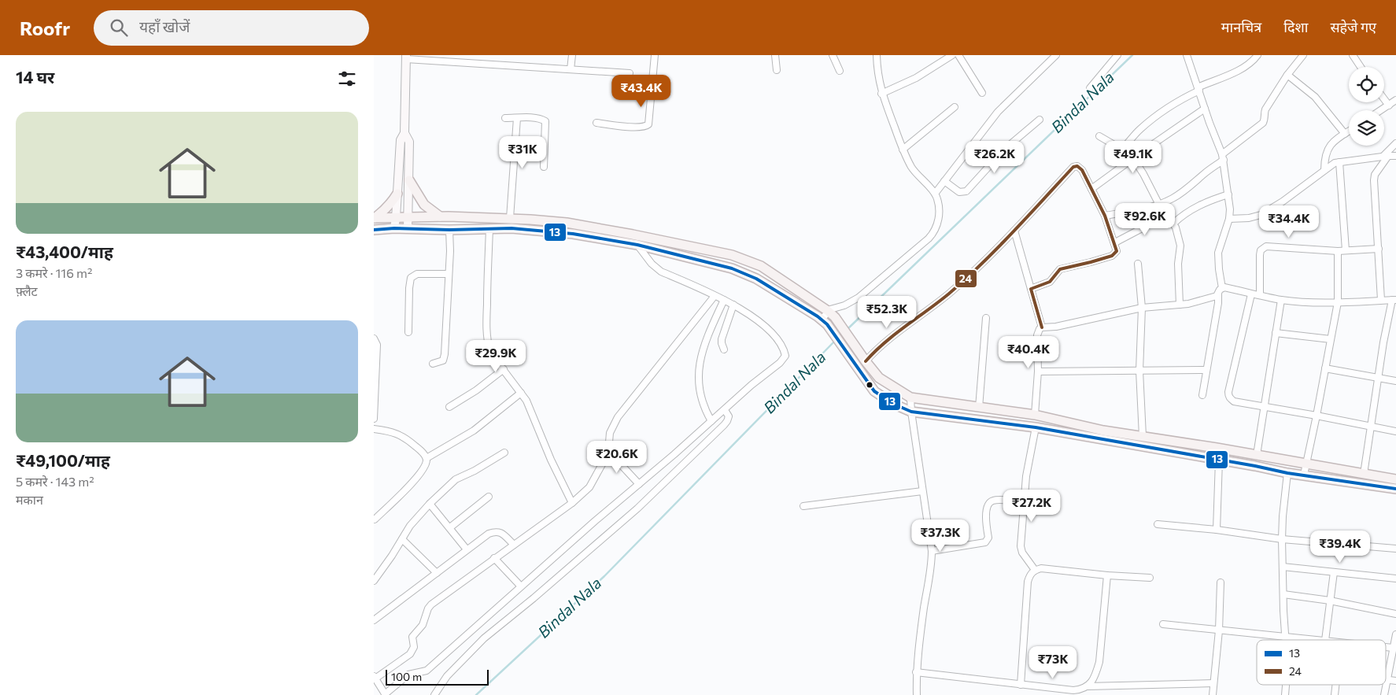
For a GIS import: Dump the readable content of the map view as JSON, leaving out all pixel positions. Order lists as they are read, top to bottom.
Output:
{
  "water": ["Bindal Nala"],
  "lines": ["transit line 24", "transit line 13"],
  "legend": ["13", "24"],
  "scale_bar": "100 m",
  "page": {
    "header": "Roofr",
    "search": "यहाँ खोजें",
    "nav": ["मानचित्र", "दिशा", "सहेजे गए"],
    "heading": "14 घर",
    "price": [
      "₹43.4K",
      "₹31K",
      "₹26.2K",
      "₹49.1K",
      "₹92.6K",
      "₹34.4K",
      "₹52.3K",
      "₹40.4K",
      "₹29.9K",
      "₹20.6K",
      "₹27.2K",
      "₹37.3K",
      "₹39.4K",
      "₹73K"
    ],
    "list": [
      {
        "name": "₹43,400/माह",
        "note": "3 कमरे · 116 m² · फ़्लैट"
      },
      {
        "name": "₹49,100/माह",
        "note": "5 कमरे · 143 m² · मकान"
      }
    ],
    "scale": "100 m"
  }
}
